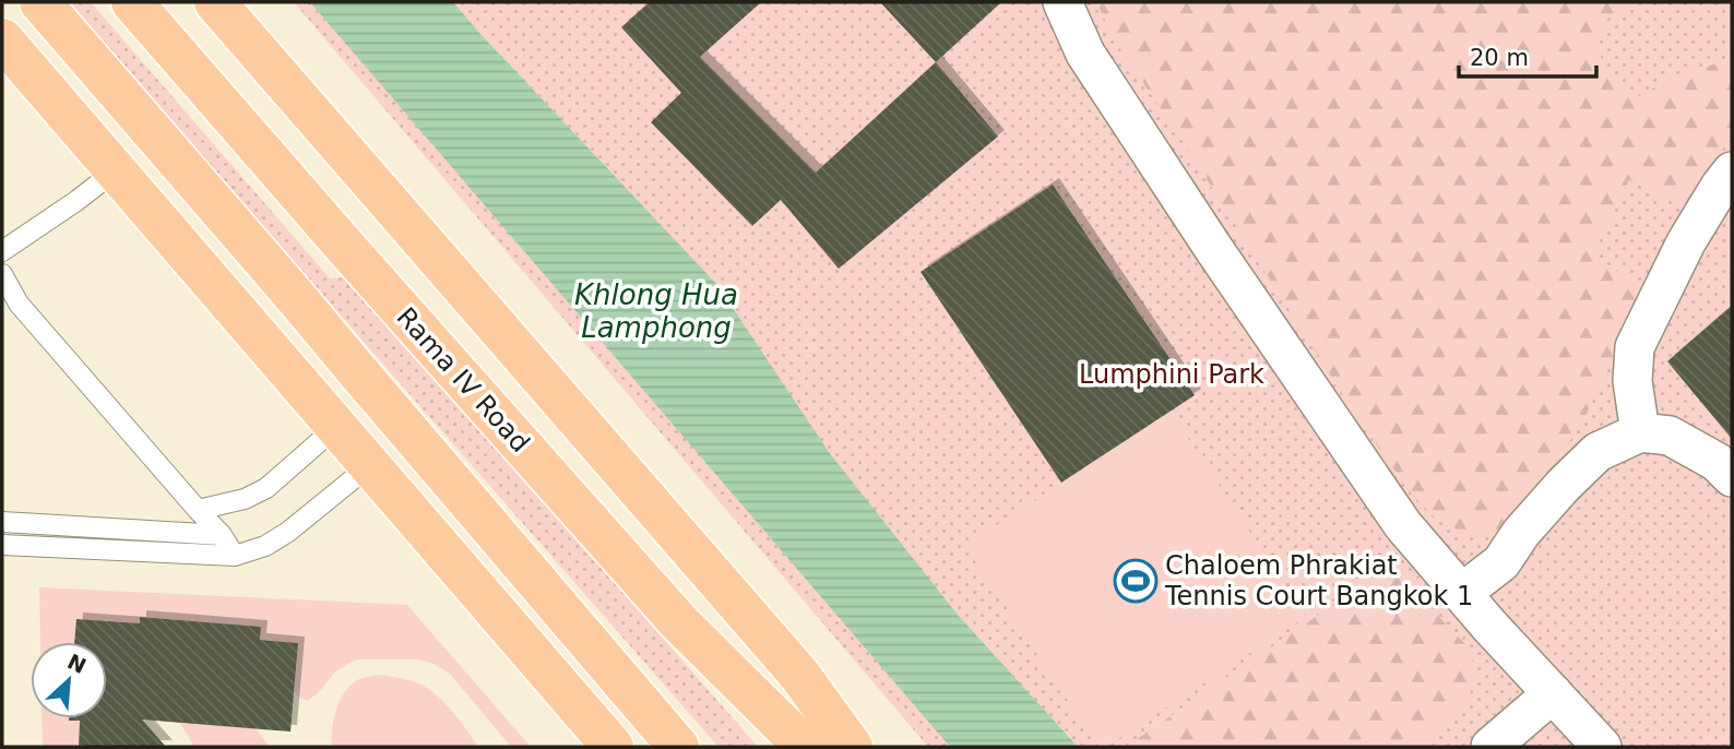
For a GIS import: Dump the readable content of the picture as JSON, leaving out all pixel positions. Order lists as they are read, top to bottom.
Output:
{
  "streets": {
    "main road": ["Rama IV Road"]
  },
  "water": ["Khlong Hua Lamphong"],
  "parks": ["Lumphini Park"],
  "places": {
    "sports": ["Chaloem Phrakiat Tennis Court Bangkok 1"]
  },
  "scale_bar": "20 m",
  "north": "top right"
}
